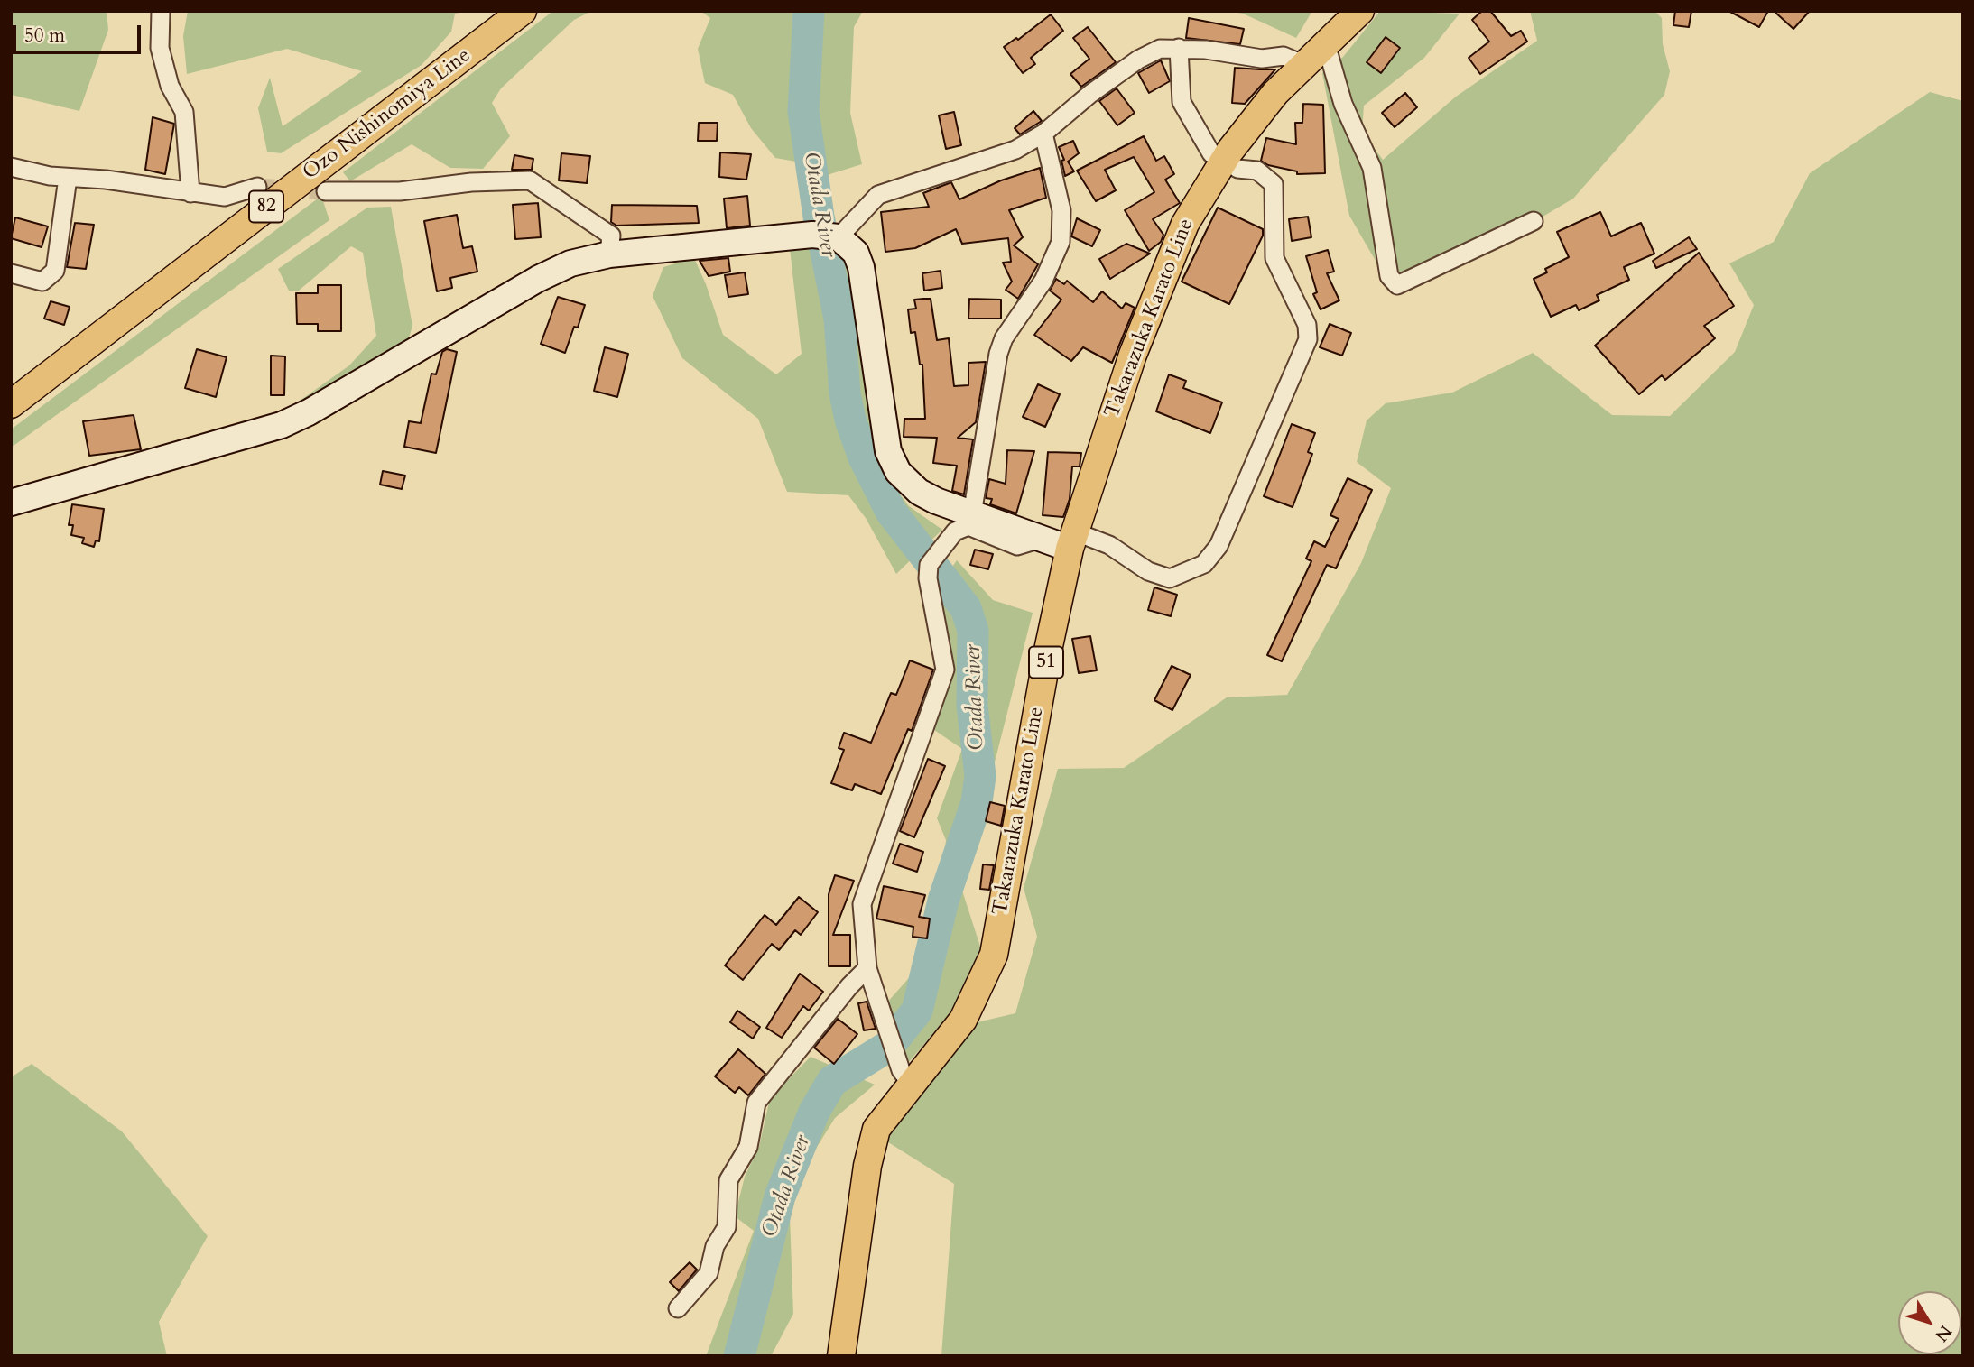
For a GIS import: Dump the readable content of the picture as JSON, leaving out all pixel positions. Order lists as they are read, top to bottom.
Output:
{
  "streets": {
    "main road": [
      "Ozo Nishinomiya Line",
      "82",
      "Takarazuka Karato Line",
      "51"
    ]
  },
  "water": ["Otada River"],
  "scale_bar": "50 m",
  "north": "bottom right"
}
